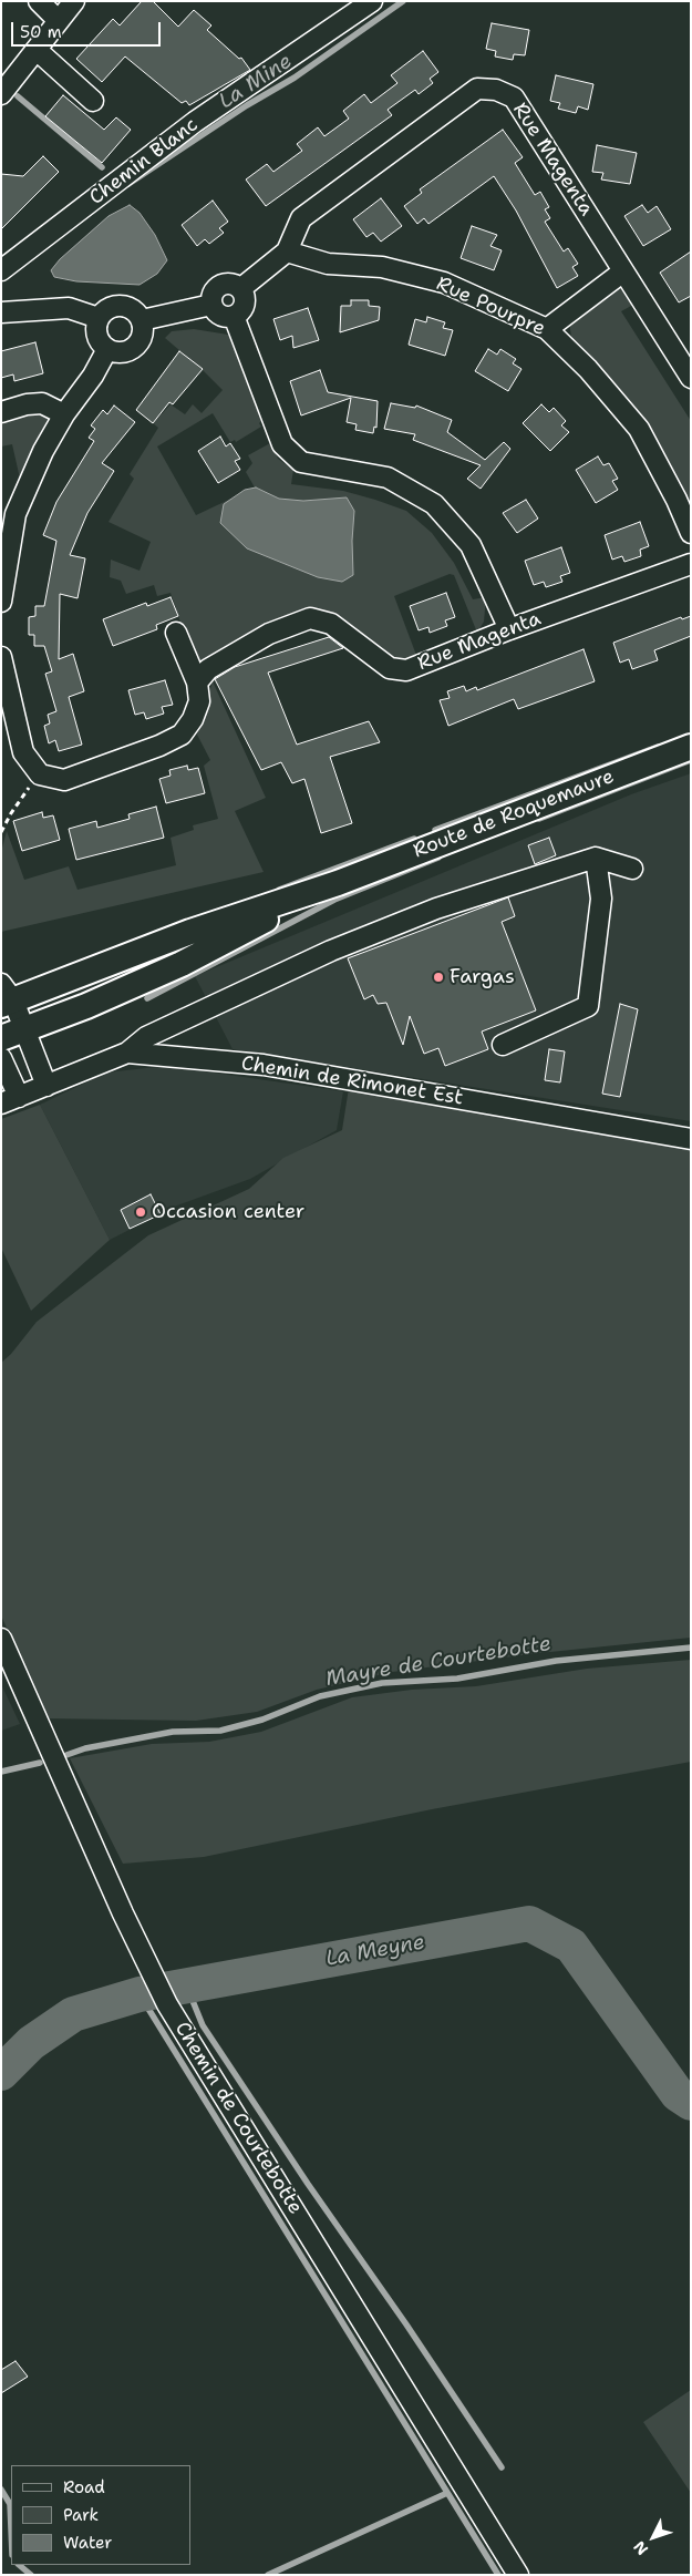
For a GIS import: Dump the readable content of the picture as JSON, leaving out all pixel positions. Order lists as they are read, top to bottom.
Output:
{
  "streets": {
    "main road": ["Route de Roquemaure"],
    "street": [
      "Rue Magenta",
      "Chemin Blanc",
      "Rue Pourpre",
      "Chemin de Rimonet Est",
      "Chemin de Courtebotte"
    ]
  },
  "crossings": [
    ["Rue Magenta", "Rue Pourpre"]
  ],
  "water": ["La Mine", "Mayre de Courtebotte", "La Meyne"],
  "places": ["Fargas", "Occasion center"],
  "legend": ["Road", "Park", "Water"],
  "scale_bar": "50 m",
  "north": "bottom left"
}
